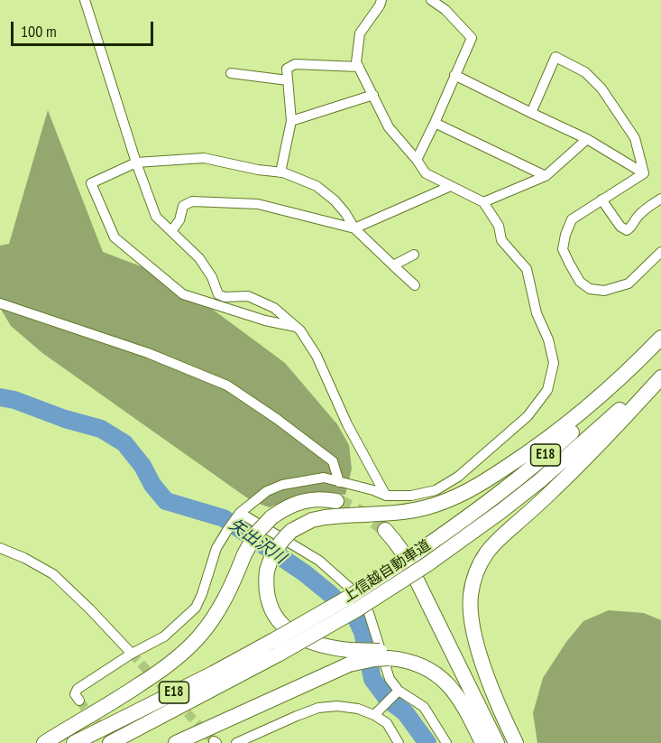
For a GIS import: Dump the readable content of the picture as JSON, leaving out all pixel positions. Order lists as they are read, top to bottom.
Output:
{
  "streets": {
    "highway": ["E18", "上信越自動車道"]
  },
  "water": ["矢出沢川"],
  "scale_bar": "100 m"
}
